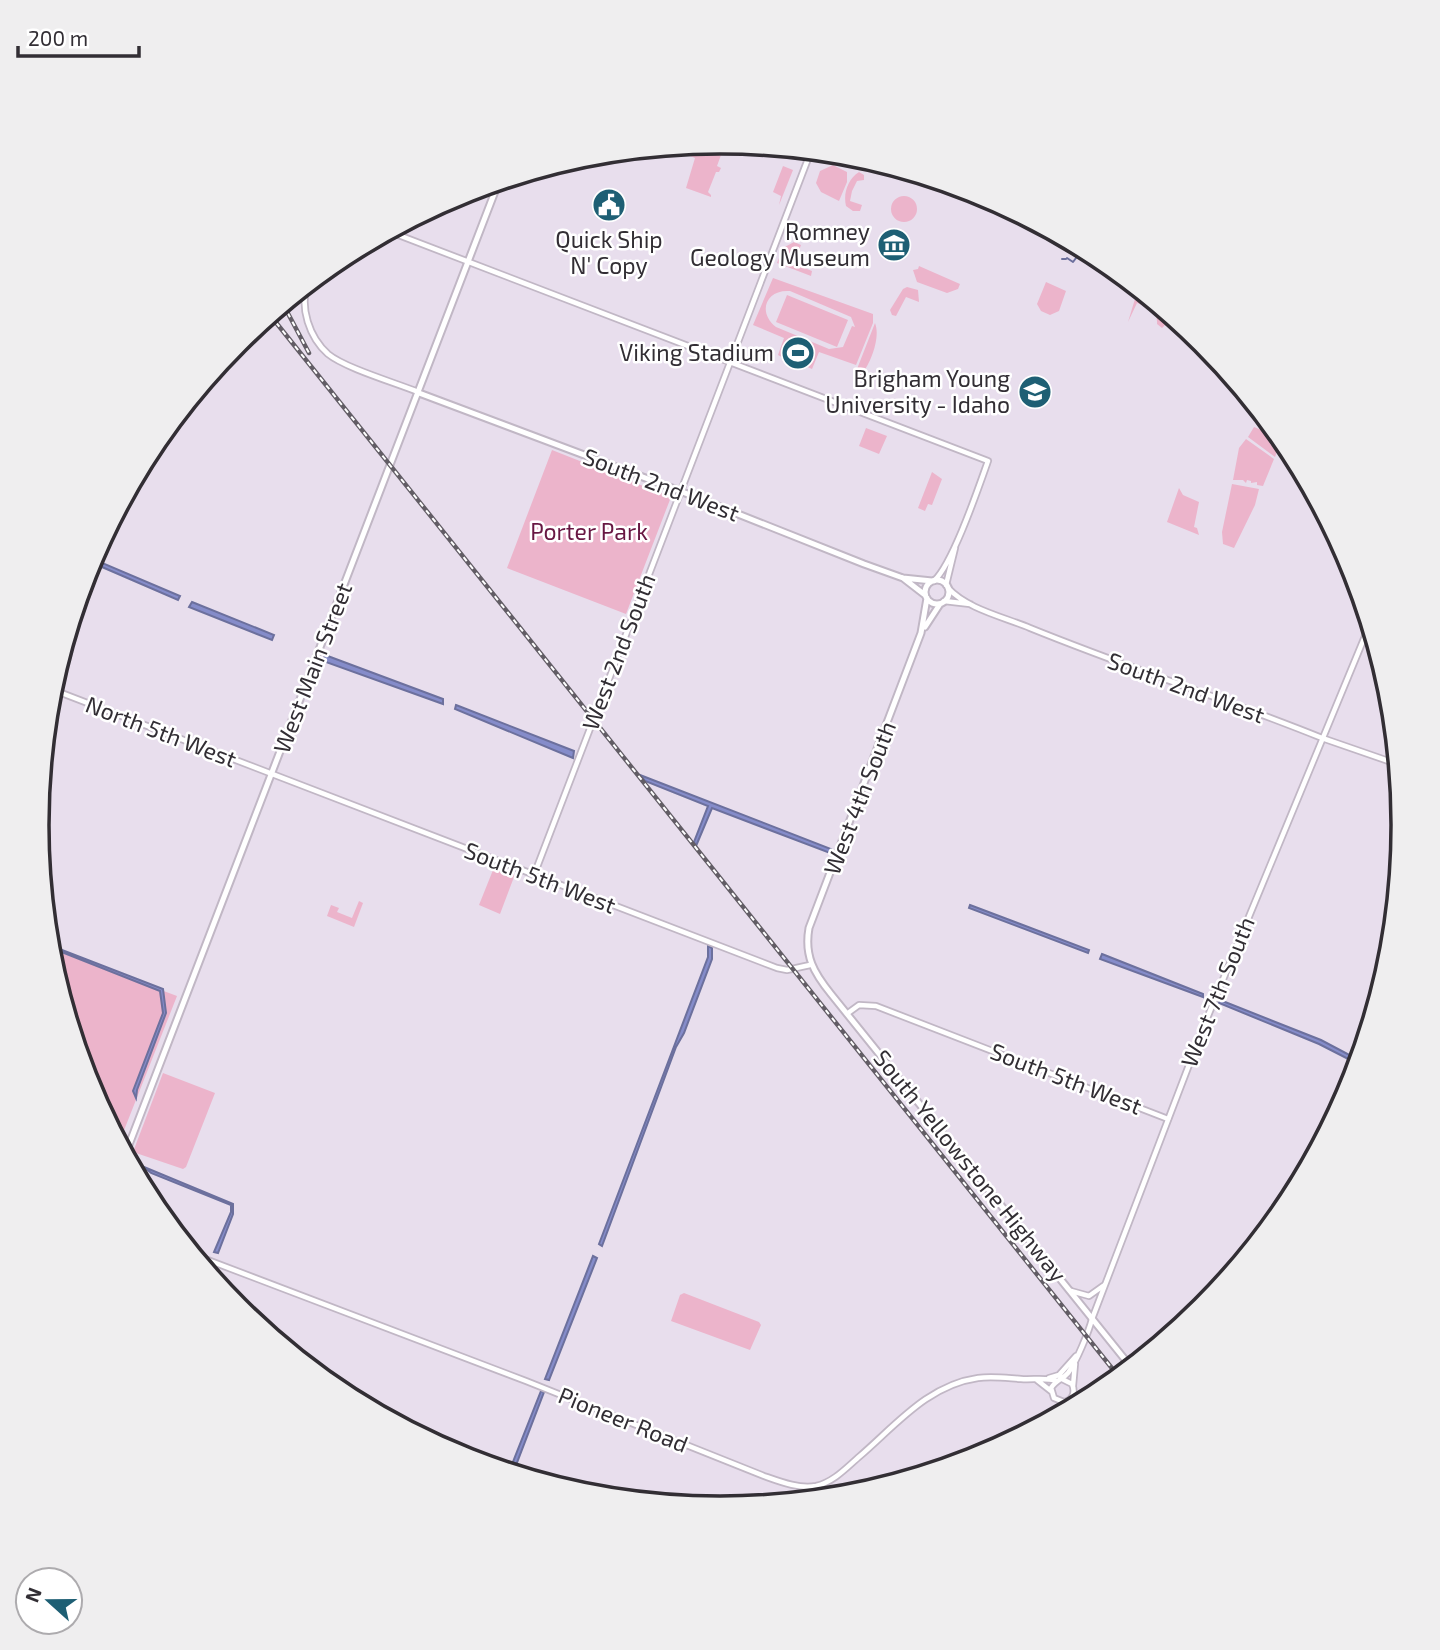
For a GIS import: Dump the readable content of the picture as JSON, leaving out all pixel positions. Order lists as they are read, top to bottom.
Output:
{
  "streets": {
    "main road": [
      "South 2nd West",
      "West Main Street",
      "West 4th South",
      "South Yellowstone Highway"
    ],
    "street": [
      "West 2nd South",
      "North 5th West",
      "South 5th West",
      "West 7th South",
      "Pioneer Road"
    ]
  },
  "crossings": [
    ["South 2nd West", "West 2nd South"],
    ["South 2nd West", "West Main Street"],
    ["South 2nd West", "West 4th South"],
    ["South 2nd West", "West 7th South"],
    ["West 2nd South", "South 5th West"],
    ["West Main Street", "North 5th West"],
    ["West Main Street", "South 5th West"],
    ["North 5th West", "South 5th West"],
    ["West 4th South", "South 5th West"],
    ["West 4th South", "South Yellowstone Highway"],
    ["South 5th West", "West 7th South"],
    ["South 5th West", "South Yellowstone Highway"],
    ["West 7th South", "South Yellowstone Highway"],
    ["West 7th South", "Pioneer Road"]
  ],
  "parks": ["Porter Park"],
  "places": {
    "public building": ["Quick Ship N' Copy"],
    "museum": ["Romney Geology Museum"],
    "sports": ["Viking Stadium"],
    "school or university": ["Brigham Young University - Idaho"]
  },
  "scale_bar": "200 m",
  "north": "left"
}
